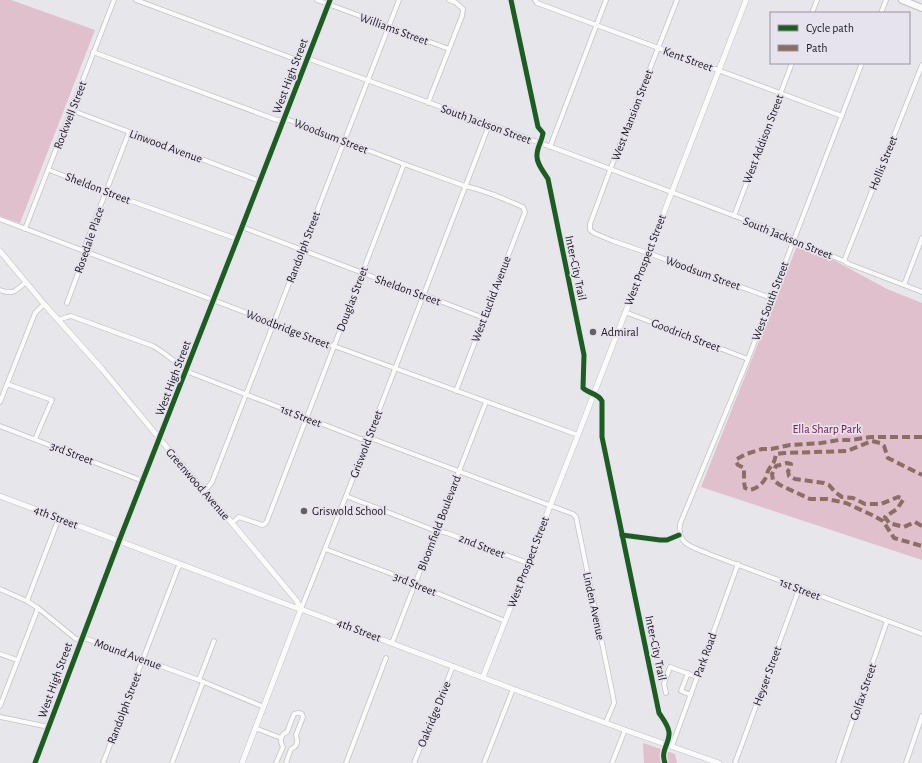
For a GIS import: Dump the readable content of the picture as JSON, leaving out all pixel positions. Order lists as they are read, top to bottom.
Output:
{
  "streets": {
    "street": [
      "Williams Street",
      "Kent Street",
      "West High Street",
      "Rockwell Street",
      "West Mansion Street",
      "South Jackson Street",
      "Woodsum Street",
      "West Addison Street",
      "Linwood Avenue",
      "Hollis Street",
      "Sheldon Street",
      "Rosedale Place",
      "Randolph Street",
      "West Prospect Street",
      "Douglas Street",
      "West Euclid Avenue",
      "West South Street",
      "Woodbridge Street",
      "Goodrich Street",
      "1st Street",
      "Griswold Street",
      "3rd Street",
      "Greenwood Avenue",
      "4th Street",
      "Bloomfield Boulevard",
      "2nd Street",
      "Linden Avenue",
      "Mound Avenue",
      "Park Road",
      "Heyser Street",
      "Colfax Street",
      "Oakridge Drive"
    ],
    "cycle path": ["Inter-City Trail"]
  },
  "crossings": [
    ["Williams Street", "West High Street"],
    ["Williams Street", "Randolph Street"],
    ["Kent Street", "West Mansion Street"],
    ["Kent Street", "West Addison Street"],
    ["Kent Street", "West Prospect Street"],
    ["Kent Street", "West South Street"],
    ["West High Street", "South Jackson Street"],
    ["West High Street", "Woodsum Street"],
    ["West High Street", "Linwood Avenue"],
    ["West High Street", "Sheldon Street"],
    ["West High Street", "Woodbridge Street"],
    ["West High Street", "1st Street"],
    ["West High Street", "3rd Street"],
    ["West High Street", "Greenwood Avenue"],
    ["West High Street", "4th Street"],
    ["West High Street", "Mound Avenue"],
    ["Rockwell Street", "Woodsum Street"],
    ["Rockwell Street", "Linwood Avenue"],
    ["Rockwell Street", "Sheldon Street"],
    ["Rockwell Street", "Woodbridge Street"],
    ["West Mansion Street", "South Jackson Street"],
    ["West Mansion Street", "Woodsum Street"],
    ["South Jackson Street", "West Addison Street"],
    ["South Jackson Street", "Hollis Street"],
    ["South Jackson Street", "Randolph Street"],
    ["South Jackson Street", "West Prospect Street"],
    ["South Jackson Street", "West South Street"],
    ["South Jackson Street", "Griswold Street"],
    ["Woodsum Street", "Randolph Street"],
    ["Woodsum Street", "West Prospect Street"],
    ["Woodsum Street", "Douglas Street"],
    ["Woodsum Street", "West Euclid Avenue"],
    ["Woodsum Street", "West South Street"],
    ["Woodsum Street", "Griswold Street"],
    ["Linwood Avenue", "Rosedale Place"],
    ["Sheldon Street", "Rosedale Place"],
    ["Sheldon Street", "Randolph Street"],
    ["Sheldon Street", "Douglas Street"],
    ["Sheldon Street", "West Euclid Avenue"],
    ["Sheldon Street", "Griswold Street"],
    ["Rosedale Place", "Woodbridge Street"],
    ["Randolph Street", "Woodbridge Street"],
    ["Randolph Street", "1st Street"],
    ["Randolph Street", "Greenwood Avenue"],
    ["Randolph Street", "4th Street"],
    ["Randolph Street", "Mound Avenue"],
    ["West Prospect Street", "Woodbridge Street"],
    ["West Prospect Street", "Goodrich Street"],
    ["West Prospect Street", "1st Street"],
    ["West Prospect Street", "3rd Street"],
    ["West Prospect Street", "4th Street"],
    ["West Prospect Street", "2nd Street"],
    ["West Prospect Street", "Linden Avenue"],
    ["Douglas Street", "Woodbridge Street"],
    ["Douglas Street", "1st Street"],
    ["Douglas Street", "Greenwood Avenue"],
    ["West Euclid Avenue", "Woodbridge Street"],
    ["West South Street", "Goodrich Street"],
    ["West South Street", "1st Street"],
    ["Woodbridge Street", "Griswold Street"],
    ["Woodbridge Street", "Bloomfield Boulevard"],
    ["1st Street", "Griswold Street"],
    ["1st Street", "Greenwood Avenue"],
    ["1st Street", "Bloomfield Boulevard"],
    ["1st Street", "Linden Avenue"],
    ["1st Street", "Park Road"],
    ["1st Street", "Heyser Street"],
    ["1st Street", "Colfax Street"],
    ["Griswold Street", "3rd Street"],
    ["Griswold Street", "Greenwood Avenue"],
    ["Griswold Street", "4th Street"],
    ["Griswold Street", "2nd Street"],
    ["Griswold Street", "Mound Avenue"],
    ["3rd Street", "Bloomfield Boulevard"],
    ["Greenwood Avenue", "4th Street"],
    ["4th Street", "Bloomfield Boulevard"],
    ["4th Street", "Linden Avenue"],
    ["4th Street", "Park Road"],
    ["4th Street", "Oakridge Drive"],
    ["Bloomfield Boulevard", "2nd Street"]
  ],
  "parks": ["Ella Sharp Park"],
  "places": ["Admiral", "Griswold School"],
  "legend": ["Cycle path", "Path"]
}
